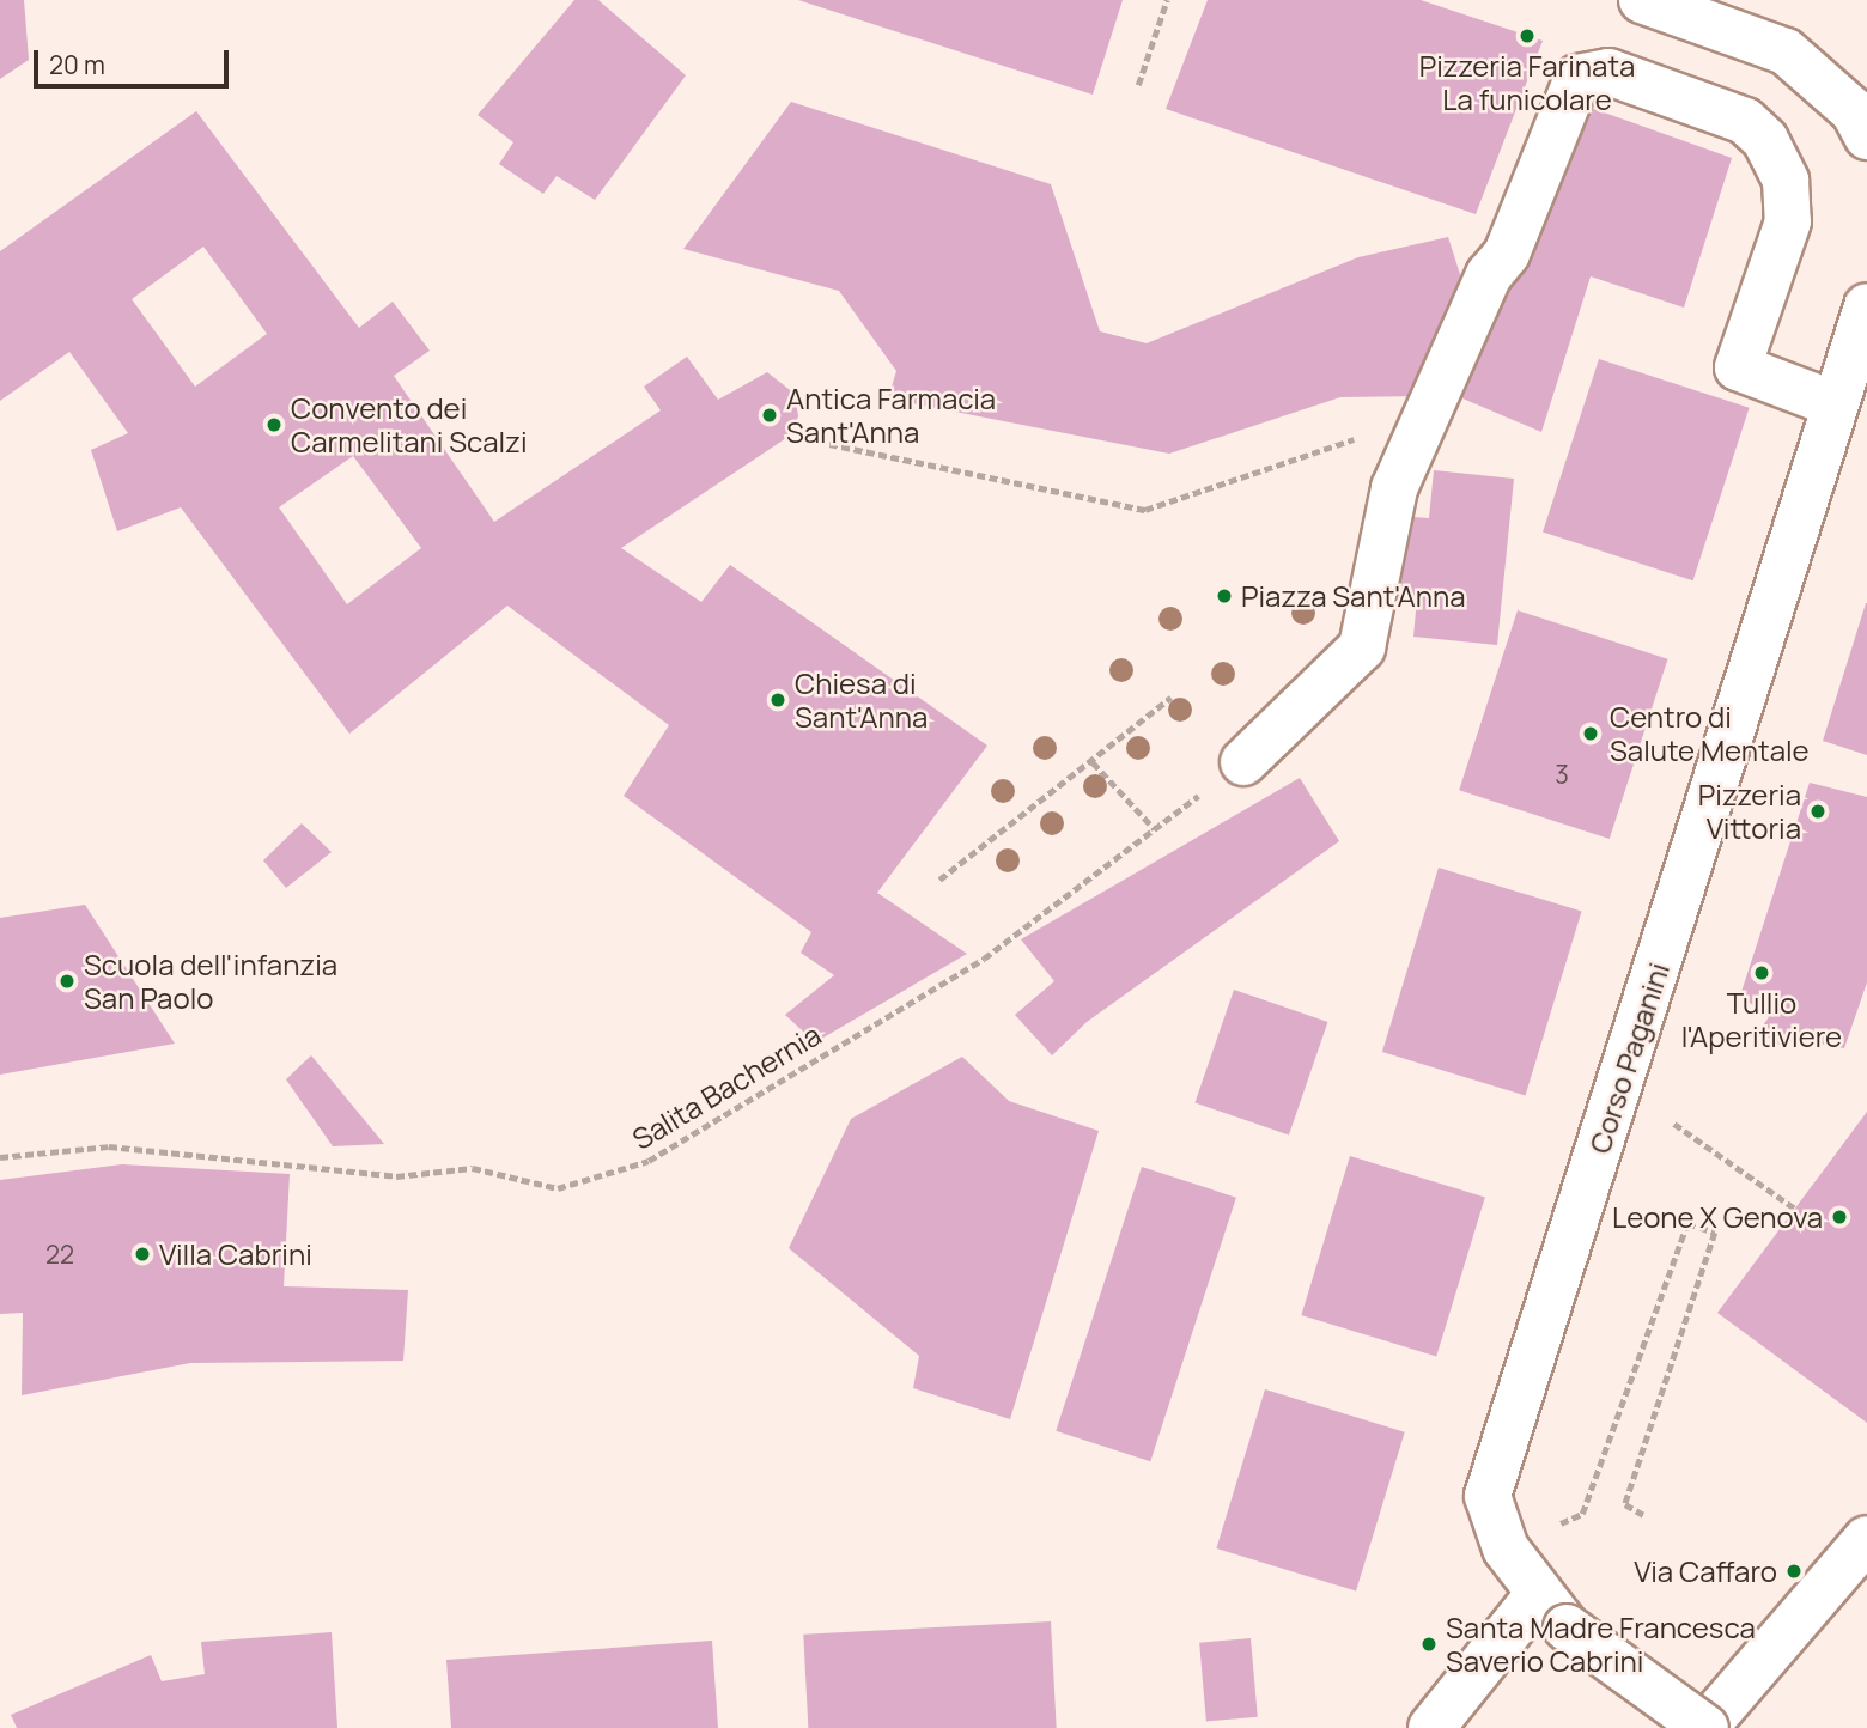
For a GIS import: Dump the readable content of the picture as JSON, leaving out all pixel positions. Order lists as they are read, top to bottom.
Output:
{
  "streets": {
    "street": ["Corso Paganini"],
    "path": ["Salita Bachernia"]
  },
  "places": [
    "Pizzeria Farinata La funicolare",
    "Antica Farmacia Sant'Anna",
    "Convento dei Carmelitani Scalzi",
    "Piazza Sant'Anna",
    "Chiesa di Sant'Anna",
    "Centro di Salute Mentale",
    "Pizzeria Vittoria",
    "Tullio l'Aperitiviere",
    "Scuola dell'infanzia San Paolo",
    "Leone X Genova",
    "Villa Cabrini",
    "Via Caffaro",
    "Santa Madre Francesca Saverio Cabrini"
  ],
  "house_numbers": ["3", "22"],
  "scale_bar": "20 m"
}
